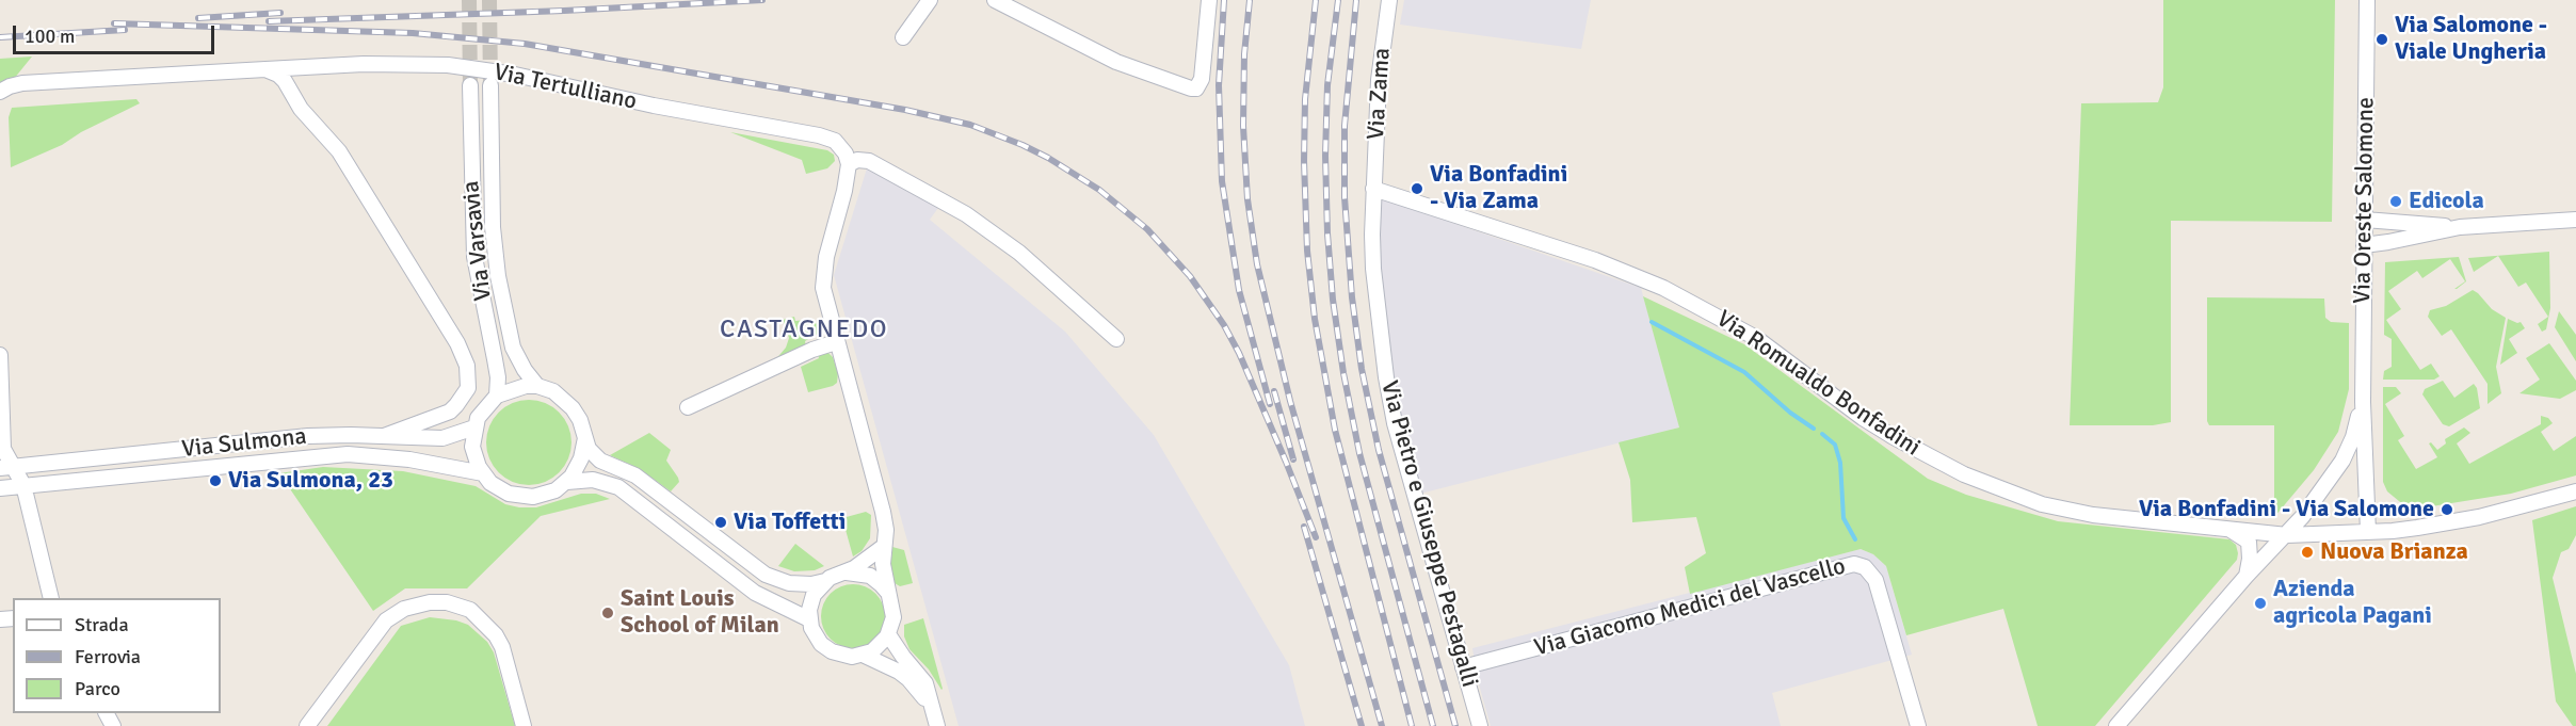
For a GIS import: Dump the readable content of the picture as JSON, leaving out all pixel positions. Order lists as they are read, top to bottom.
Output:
{
  "streets": {
    "street": [
      "Via Tertulliano",
      "Via Zama",
      "Via Oreste Salomone",
      "Via Varsavia",
      "Via Romualdo Bonfadini",
      "Via Sulmona",
      "Via Pietro e Giuseppe Pestagalli",
      "Via Giacomo Medici del Vascello"
    ]
  },
  "crossings": [
    ["Via Zama", "Via Romualdo Bonfadini"],
    ["Via Zama", "Via Pietro e Giuseppe Pestagalli"],
    ["Via Varsavia", "Via Sulmona"],
    ["Via Romualdo Bonfadini", "Via Pietro e Giuseppe Pestagalli"],
    ["Via Pietro e Giuseppe Pestagalli", "Via Giacomo Medici del Vascello"]
  ],
  "districts": ["CASTAGNEDO"],
  "places": [
    "Via Salomone - Viale Ungheria",
    "Via Bonfadini - Via Zama",
    "Edicola",
    "Via Sulmona, 23",
    "Via Bonfadini - Via Salomone",
    "Via Toffetti",
    "Nuova Brianza",
    "Azienda agricola Pagani",
    "Saint Louis School of Milan"
  ],
  "legend": ["Strada", "Ferrovia", "Parco"],
  "scale_bar": "100 m"
}
